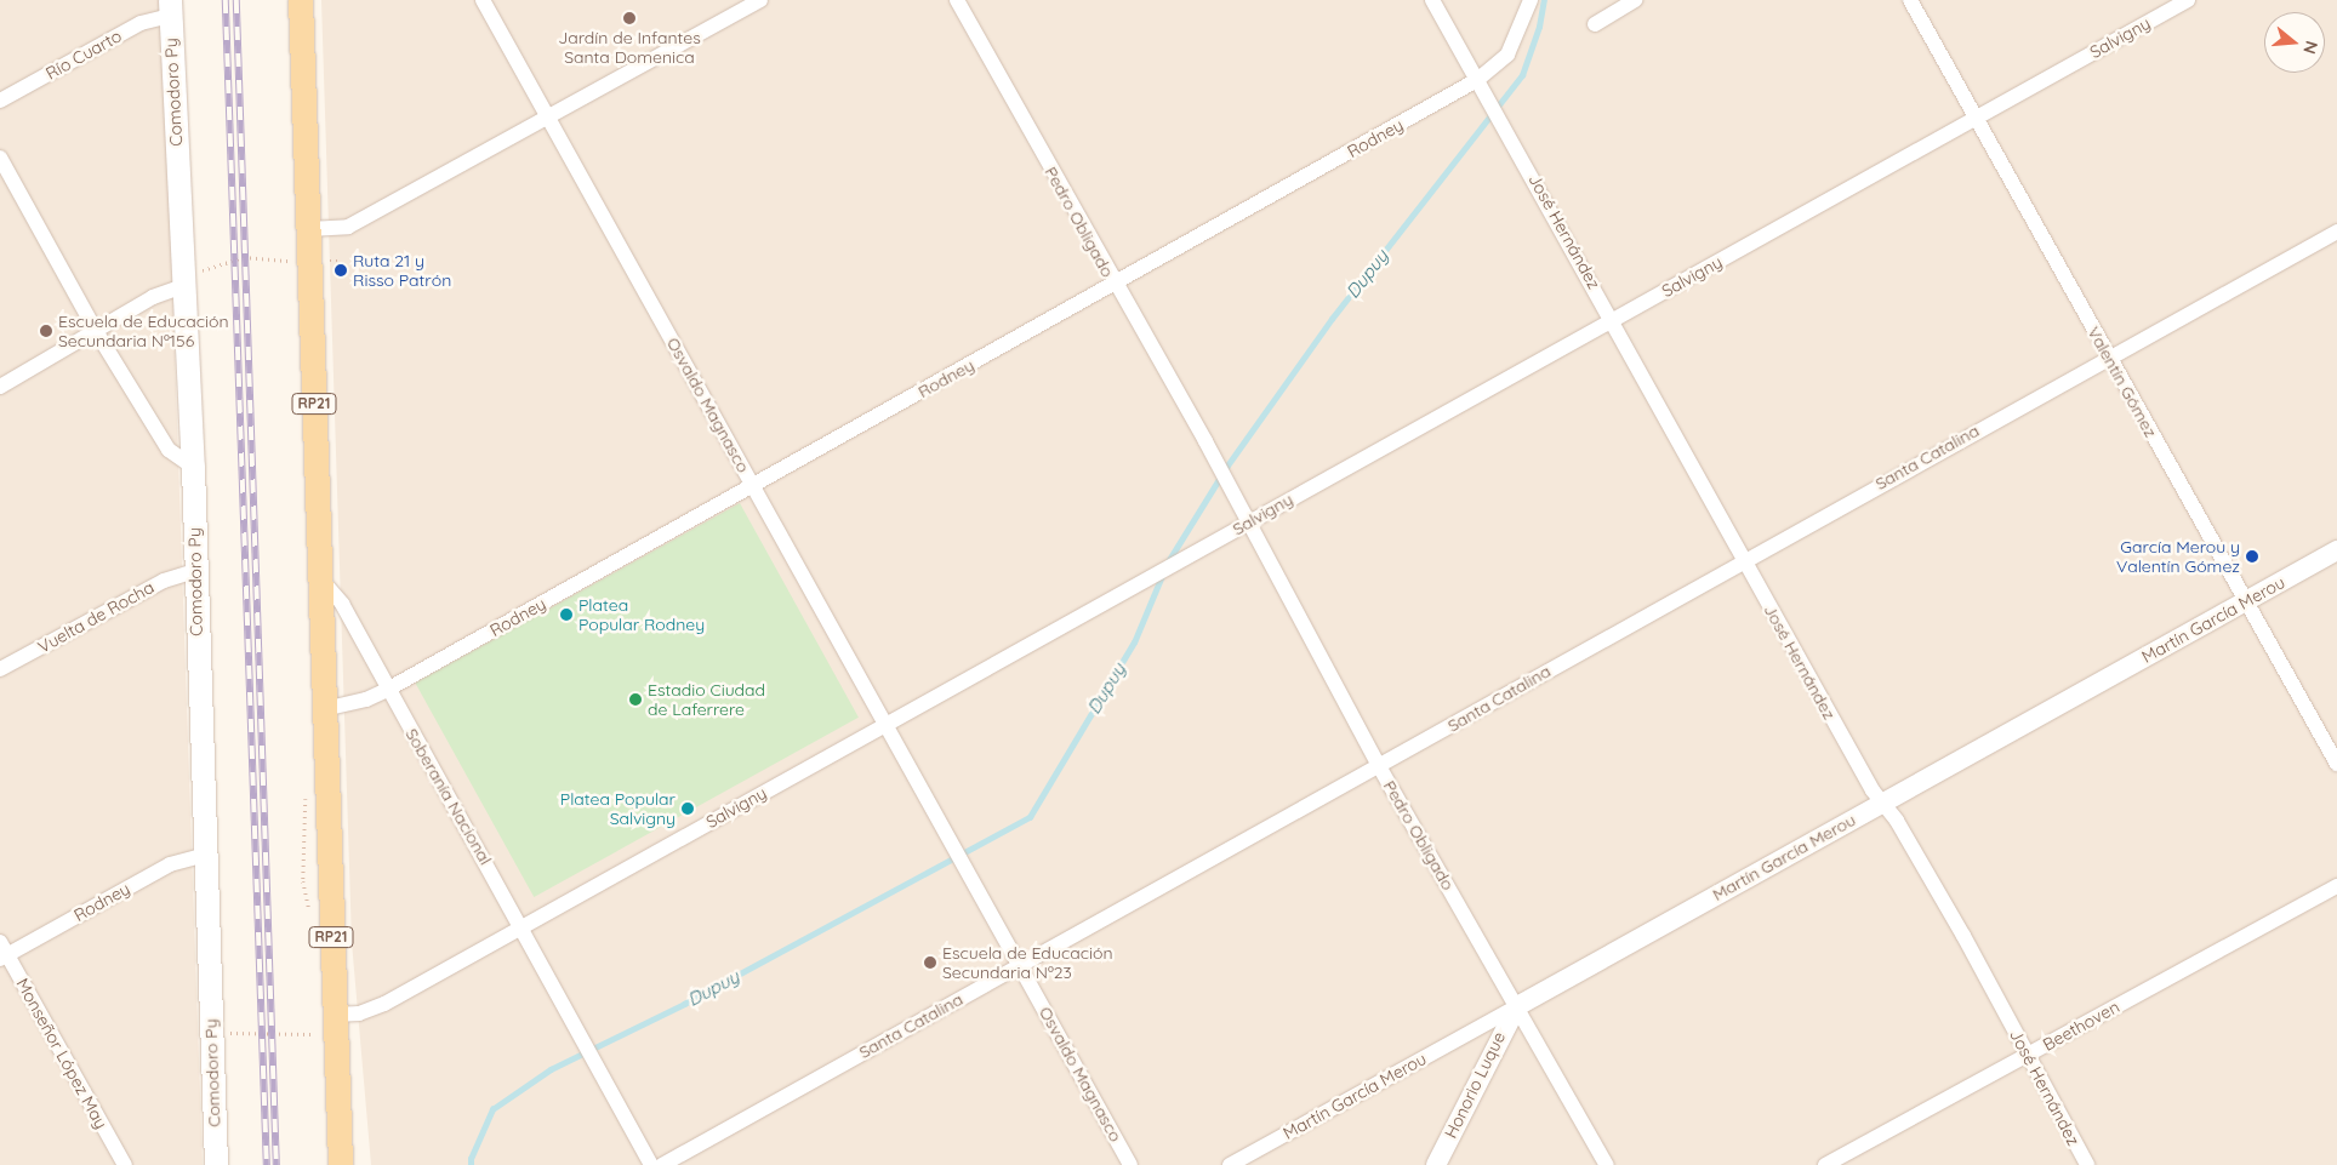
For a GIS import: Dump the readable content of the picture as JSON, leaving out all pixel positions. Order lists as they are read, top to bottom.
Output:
{
  "streets": {
    "main road": ["Comodoro Py", "RP21"],
    "street": [
      "Salvigny",
      "Río Cuarto",
      "Rodney",
      "Pedro Obligado",
      "José Hernández",
      "Valentín Gómez",
      "Osvaldo Magnasco",
      "Santa Catalina",
      "Vuelta de Rocha",
      "Martín García Merou",
      "Soberanía Nacional",
      "Beethoven",
      "Monseñor López May",
      "Honorio Luque"
    ]
  },
  "crossings": [
    ["Salvigny", "Pedro Obligado"],
    ["Salvigny", "José Hernández"],
    ["Salvigny", "Valentín Gómez"],
    ["Salvigny", "RP21"],
    ["Salvigny", "Osvaldo Magnasco"],
    ["Salvigny", "Soberanía Nacional"],
    ["Río Cuarto", "Comodoro Py"],
    ["Comodoro Py", "Rodney"],
    ["Comodoro Py", "Vuelta de Rocha"],
    ["Rodney", "Pedro Obligado"],
    ["Rodney", "José Hernández"],
    ["Rodney", "RP21"],
    ["Rodney", "Osvaldo Magnasco"],
    ["Rodney", "Soberanía Nacional"],
    ["Rodney", "Monseñor López May"],
    ["Pedro Obligado", "Santa Catalina"],
    ["Pedro Obligado", "Martín García Merou"],
    ["Pedro Obligado", "Honorio Luque"],
    ["José Hernández", "Santa Catalina"],
    ["José Hernández", "Martín García Merou"],
    ["José Hernández", "Beethoven"],
    ["Valentín Gómez", "Santa Catalina"],
    ["Valentín Gómez", "Martín García Merou"],
    ["RP21", "Soberanía Nacional"],
    ["Osvaldo Magnasco", "Santa Catalina"],
    ["Martín García Merou", "Honorio Luque"]
  ],
  "water": ["Dupuy"],
  "places": [
    "Jardín de Infantes Santa Domenica",
    "Ruta 21 y Risso Patrón",
    "Escuela de Educación Secundaria Nº156",
    "García Merou y Valentín Gómez",
    "Platea Popular Rodney",
    "Estadio Ciudad de Laferrere",
    "Platea Popular Salvigny",
    "Escuela de Educación Secundaria Nº23"
  ],
  "north": "right"
}
